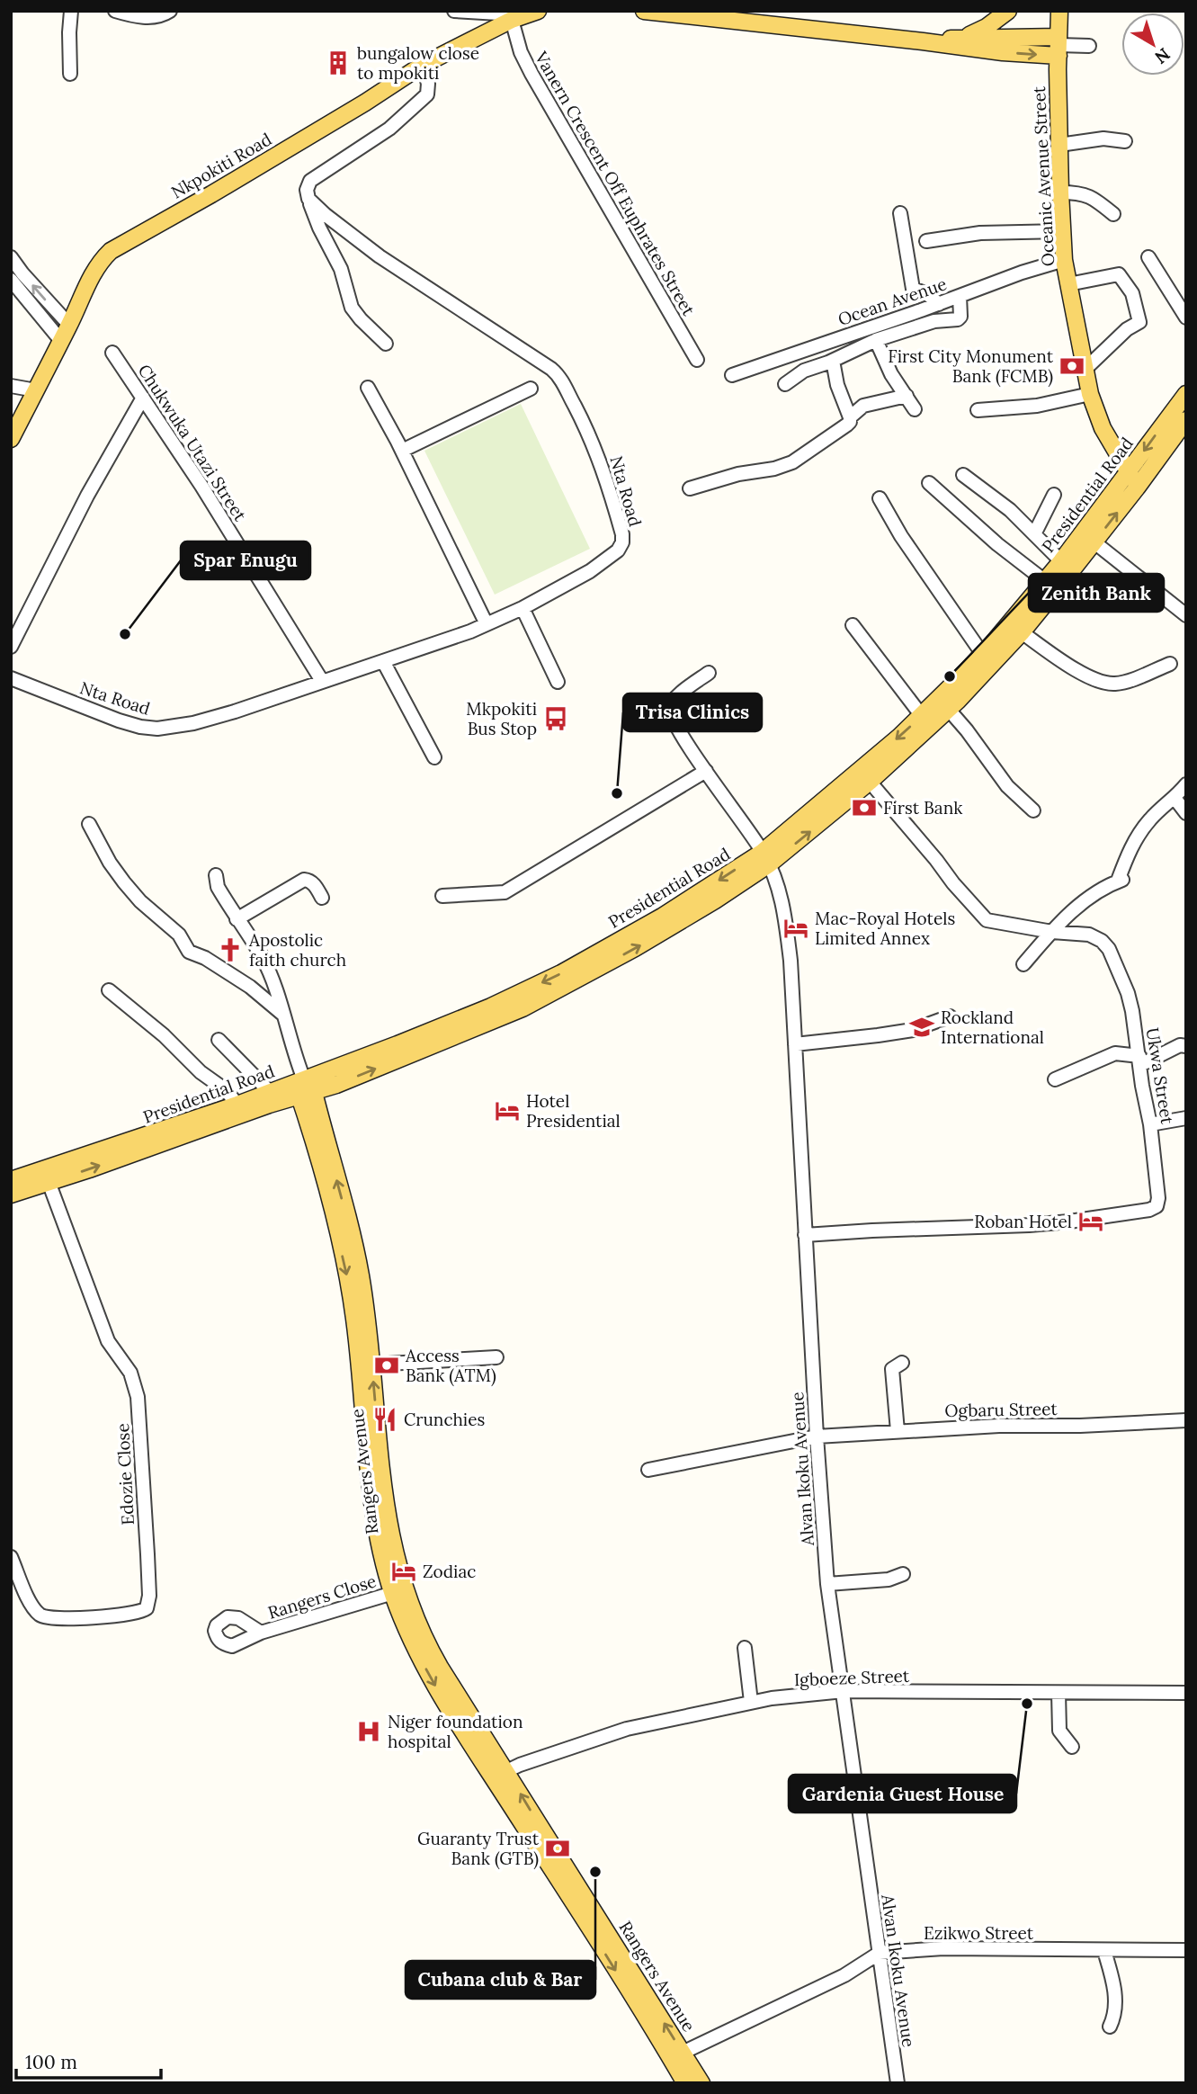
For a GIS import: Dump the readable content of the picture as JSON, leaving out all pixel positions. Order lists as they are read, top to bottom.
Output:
{
  "streets": {
    "main road": [
      "Nkpokiti Road",
      "Oceanic Avenue Street",
      "Presidential Road",
      "Rangers Avenue"
    ],
    "street": [
      "Vanern Crescent Off Euphrates Street",
      "Ocean Avenue",
      "Chukwuka Utazi Street",
      "Nta Road",
      "Ukwa Street",
      "Ogbaru Street",
      "Alvan Ikoku Avenue",
      "Edozie Close",
      "Rangers Close",
      "Igboeze Street",
      "Ezikwo Street"
    ]
  },
  "crossings": [
    ["Nkpokiti Road", "Vanern Crescent Off Euphrates Street"],
    ["Oceanic Avenue Street", "Ocean Avenue"],
    ["Oceanic Avenue Street", "Presidential Road"],
    ["Chukwuka Utazi Street", "Nta Road"],
    ["Presidential Road", "Ukwa Street"],
    ["Presidential Road", "Alvan Ikoku Avenue"],
    ["Presidential Road", "Edozie Close"],
    ["Ukwa Street", "Alvan Ikoku Avenue"],
    ["Ogbaru Street", "Alvan Ikoku Avenue"],
    ["Alvan Ikoku Avenue", "Igboeze Street"],
    ["Alvan Ikoku Avenue", "Ezikwo Street"],
    ["Rangers Avenue", "Rangers Close"],
    ["Rangers Avenue", "Igboeze Street"],
    ["Rangers Avenue", "Ezikwo Street"]
  ],
  "places": {
    "building": ["bungalow close to mpokiti"],
    "bank": [
      "First City Monument Bank (FCMB)",
      "First Bank",
      "Access Bank (ATM)",
      "Guaranty Trust Bank (GTB)"
    ],
    "other": [
      "Spar Enugu",
      "Zenith Bank",
      "Trisa Clinics",
      "Gardenia Guest House",
      "Cubana club & Bar"
    ],
    "bus stop": ["Mkpokiti Bus Stop"],
    "hotel": [
      "Mac-Royal Hotels Limited Annex",
      "Hotel Presidential",
      "Roban Hotel",
      "Zodiac"
    ],
    "church": ["Apostolic faith church"],
    "school or university": ["Rockland International"],
    "restaurant": ["Crunchies"],
    "hospital": ["Niger foundation hospital"]
  },
  "scale_bar": "100 m",
  "north": "bottom right"
}
